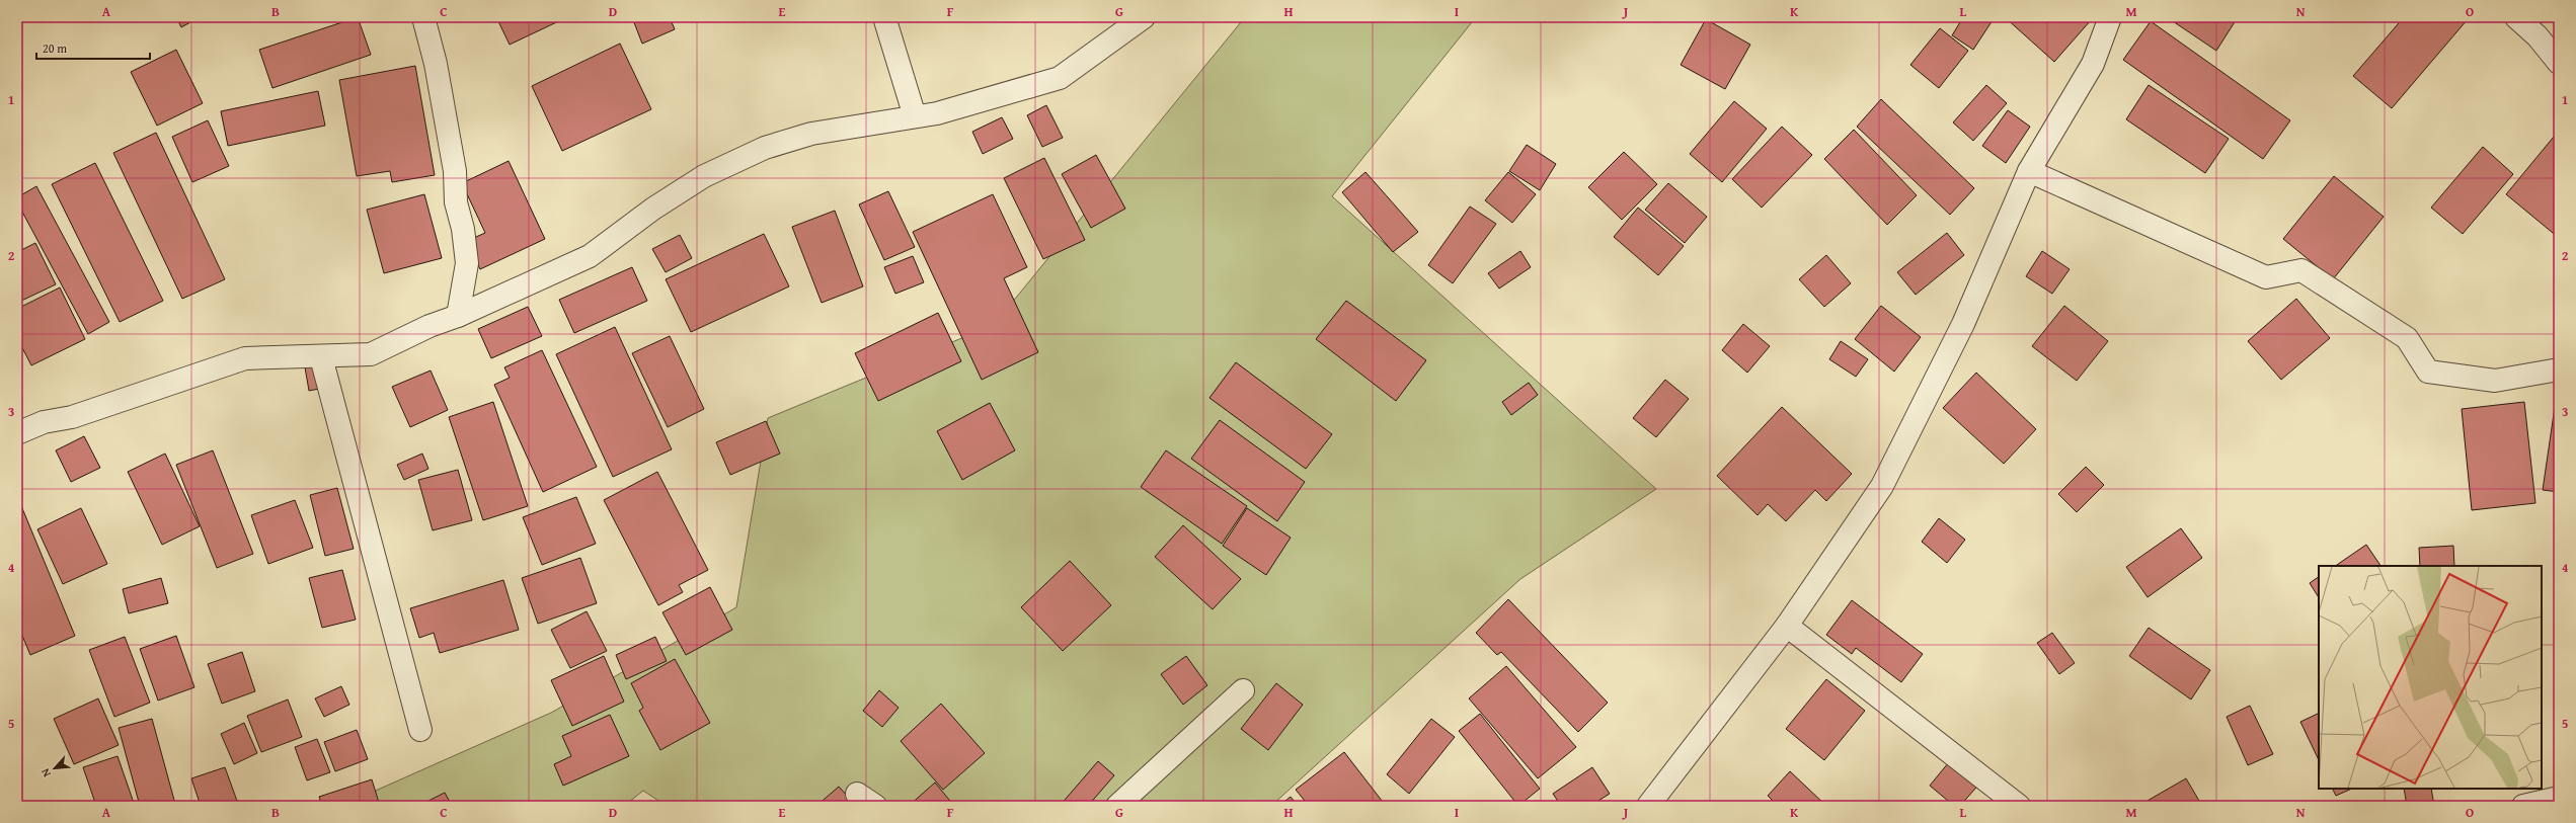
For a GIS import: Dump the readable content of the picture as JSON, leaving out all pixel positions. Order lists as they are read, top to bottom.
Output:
{
  "scale_bar": "20 m",
  "north": "bottom left",
  "grid": {
    "columns": [
      "A",
      "B",
      "C",
      "D",
      "E",
      "F",
      "G",
      "H",
      "I",
      "J",
      "K",
      "L",
      "M",
      "N",
      "O"
    ],
    "rows": [
      "1",
      "2",
      "3",
      "4",
      "5"
    ]
  }
}
